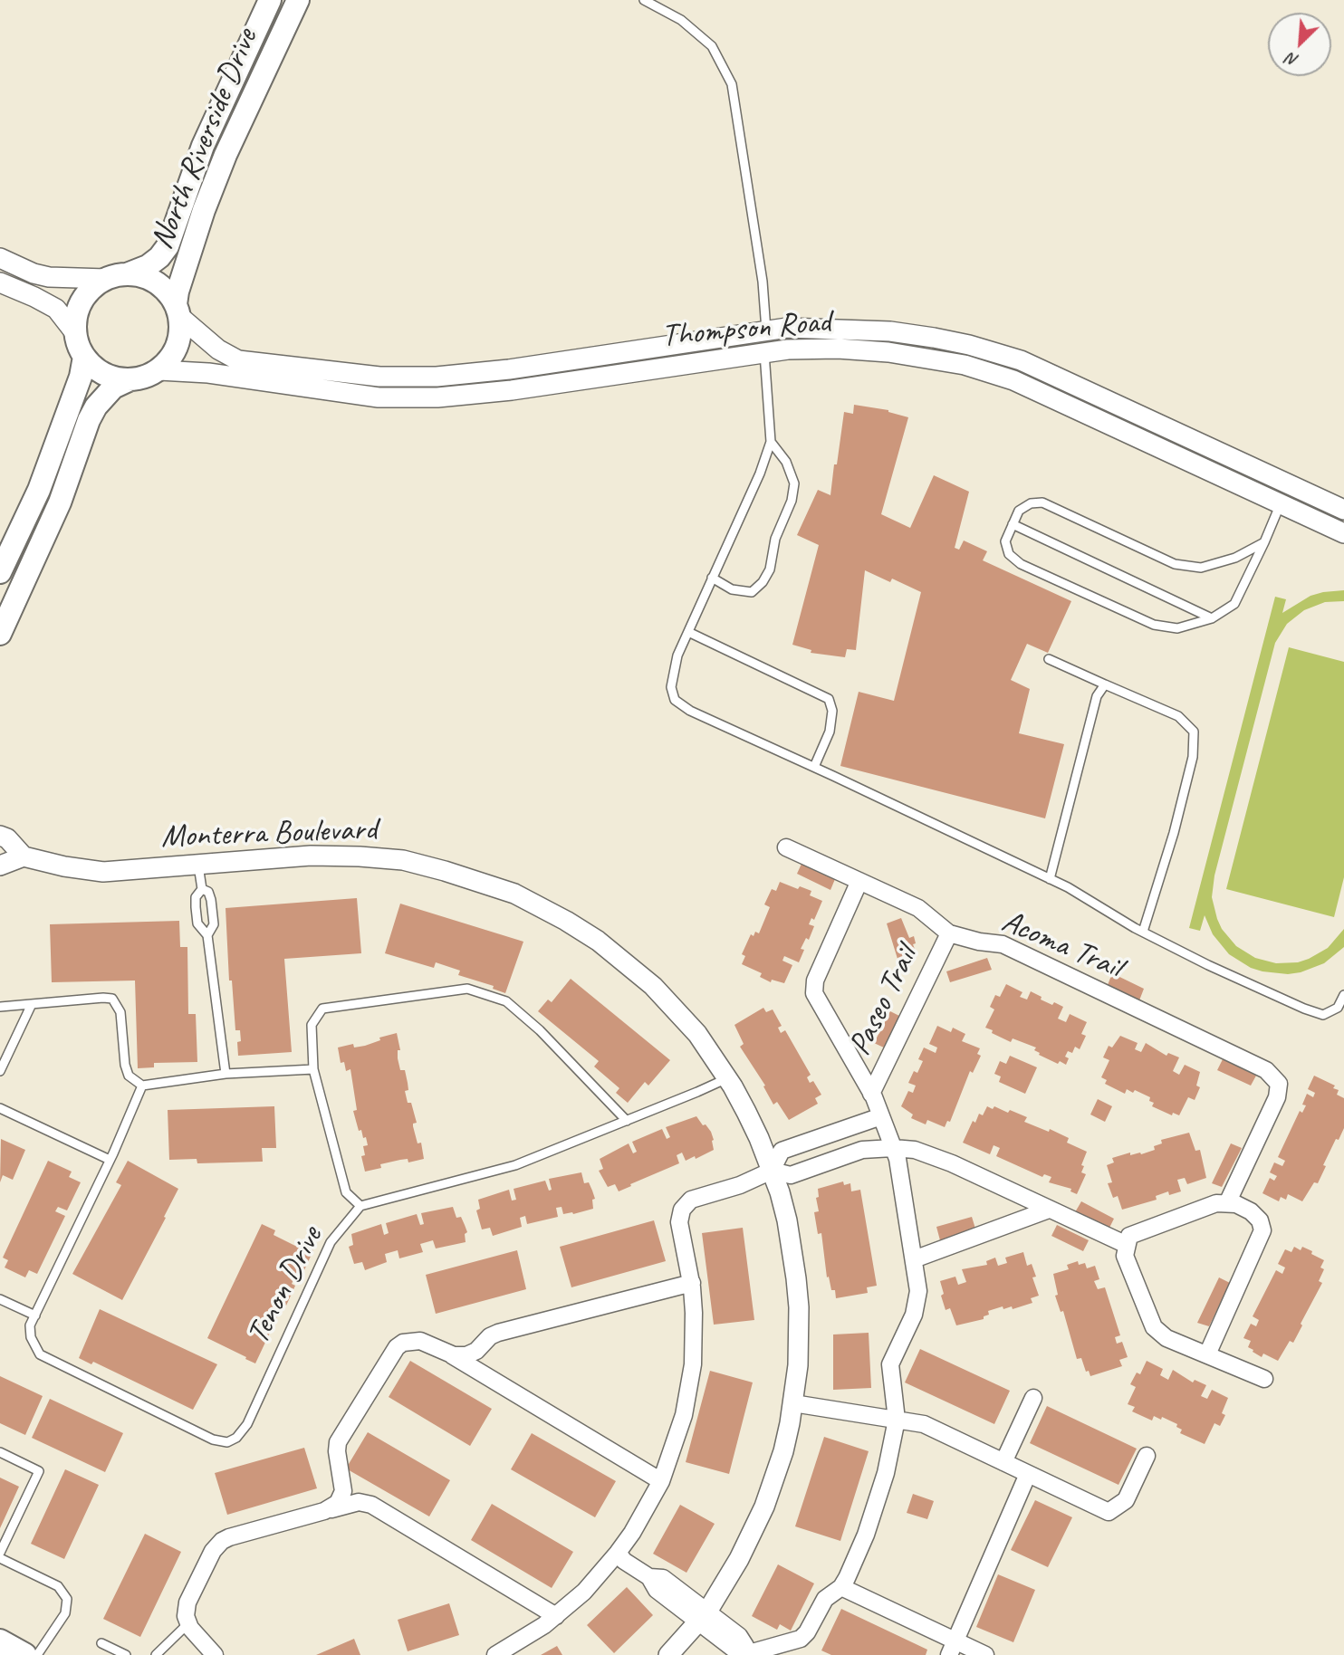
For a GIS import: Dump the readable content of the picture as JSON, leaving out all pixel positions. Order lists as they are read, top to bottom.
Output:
{
  "streets": {
    "main road": ["North Riverside Drive"],
    "street": [
      "Thompson Road",
      "Monterra Boulevard",
      "Acoma Trail",
      "Paseo Trail"
    ],
    "lane": ["Tenon Drive"]
  },
  "crossings": [
    ["North Riverside Drive", "Thompson Road"],
    ["Monterra Boulevard", "Tenon Drive"],
    ["Acoma Trail", "Paseo Trail"]
  ],
  "north": "bottom left"
}
